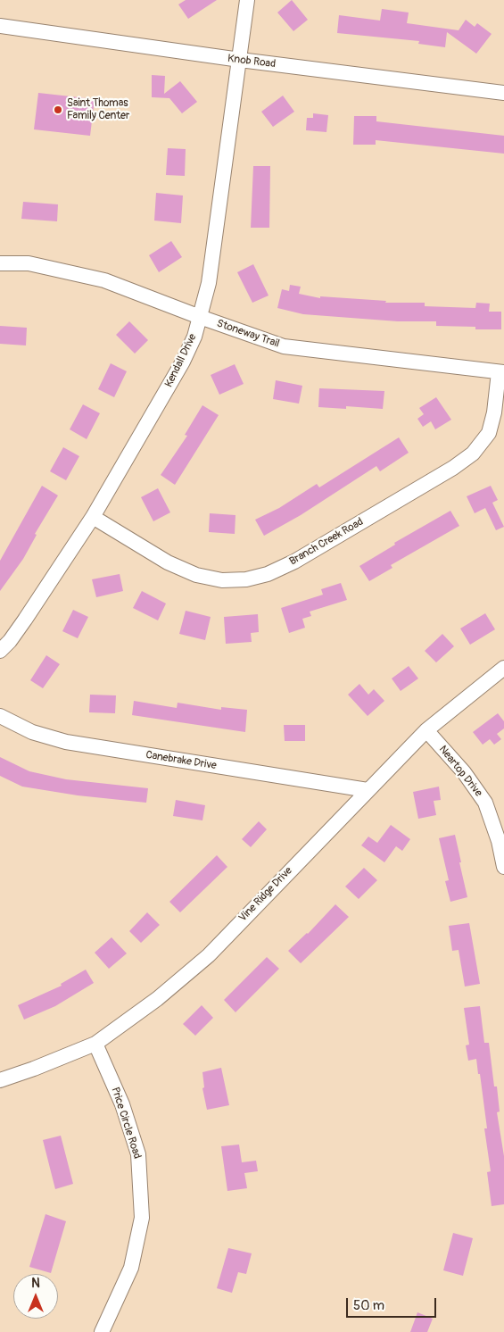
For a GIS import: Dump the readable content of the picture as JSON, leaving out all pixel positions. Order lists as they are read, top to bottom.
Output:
{
  "streets": {
    "street": [
      "Knob Road",
      "Stoneway Trail",
      "Kendall Drive",
      "Branch Creek Road",
      "Canebrake Drive",
      "Neartop Drive",
      "Vine Ridge Drive",
      "Price Circle Road"
    ]
  },
  "crossings": [
    ["Knob Road", "Kendall Drive"],
    ["Stoneway Trail", "Kendall Drive"],
    ["Stoneway Trail", "Branch Creek Road"],
    ["Kendall Drive", "Branch Creek Road"],
    ["Canebrake Drive", "Vine Ridge Drive"],
    ["Neartop Drive", "Vine Ridge Drive"],
    ["Vine Ridge Drive", "Price Circle Road"]
  ],
  "places": ["Saint Thomas Family Center"],
  "scale_bar": "50 m",
  "north": "top"
}
